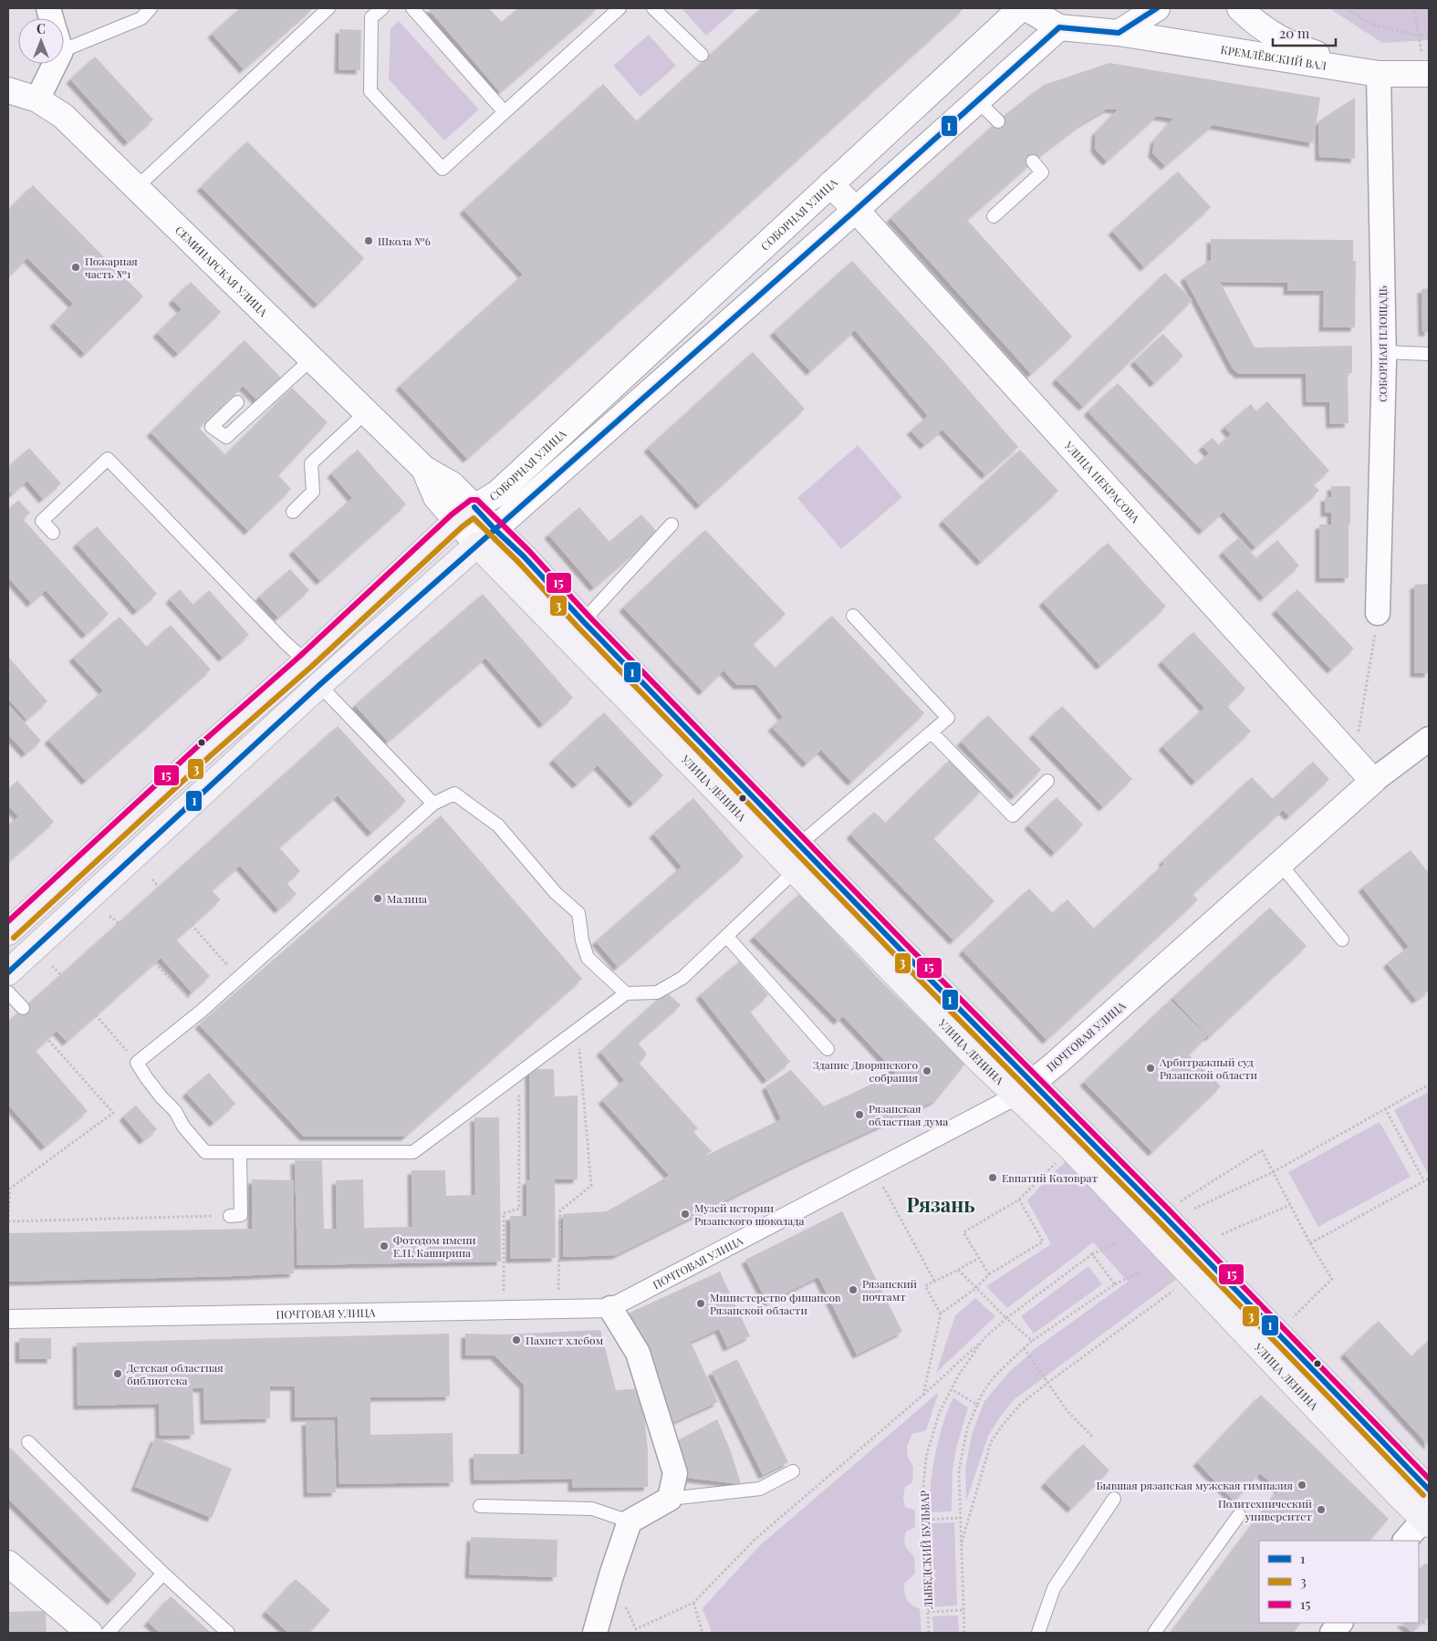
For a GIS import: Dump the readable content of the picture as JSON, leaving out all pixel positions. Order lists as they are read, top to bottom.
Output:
{
  "streets": {
    "main road": [
      "КРЕМЛЁВСКИЙ ВАЛ",
      "СОБОРНАЯ УЛИЦА",
      "СЕМИНАРСКАЯ УЛИЦА",
      "УЛИЦА НЕКРАСОВА",
      "УЛИЦА ЛЕНИНА",
      "ПОЧТОВАЯ УЛИЦА"
    ],
    "street": ["СОБОРНАЯ ПЛОЩАДЬ"],
    "path": ["ЛЫБЕДСКИЙ БУЛЬВАР"]
  },
  "crossings": [
    ["КРЕМЛЁВСКИЙ ВАЛ", "СОБОРНАЯ ПЛОЩАДЬ"],
    ["СОБОРНАЯ УЛИЦА", "СЕМИНАРСКАЯ УЛИЦА"],
    ["СОБОРНАЯ УЛИЦА", "УЛИЦА НЕКРАСОВА"],
    ["СОБОРНАЯ УЛИЦА", "УЛИЦА ЛЕНИНА"],
    ["СЕМИНАРСКАЯ УЛИЦА", "УЛИЦА ЛЕНИНА"],
    ["УЛИЦА НЕКРАСОВА", "ПОЧТОВАЯ УЛИЦА"],
    ["УЛИЦА ЛЕНИНА", "ПОЧТОВАЯ УЛИЦА"]
  ],
  "districts": ["Рязань"],
  "places": [
    "Школа №6",
    "Пожарная часть №1",
    "Малина",
    "Арбитражный суд Рязанской области",
    "Здание Дворянского собрания",
    "Рязанская областная дума",
    "Евпатий Коловрат",
    "Музей истории Рязанского шоколада",
    "Фотодом имени Е.Н. Каширина",
    "Рязанский почтамт",
    "Министерство финансов Рязанской области",
    "Пахнет хлебом",
    "Детская областная библиотека",
    "Бывшая рязанская мужская гимназия",
    "Политехнический университет"
  ],
  "lines": ["transit line 1", "transit line 15", "transit line 3"],
  "legend": ["1", "3", "15"],
  "scale_bar": "20 m",
  "north": "top"
}
